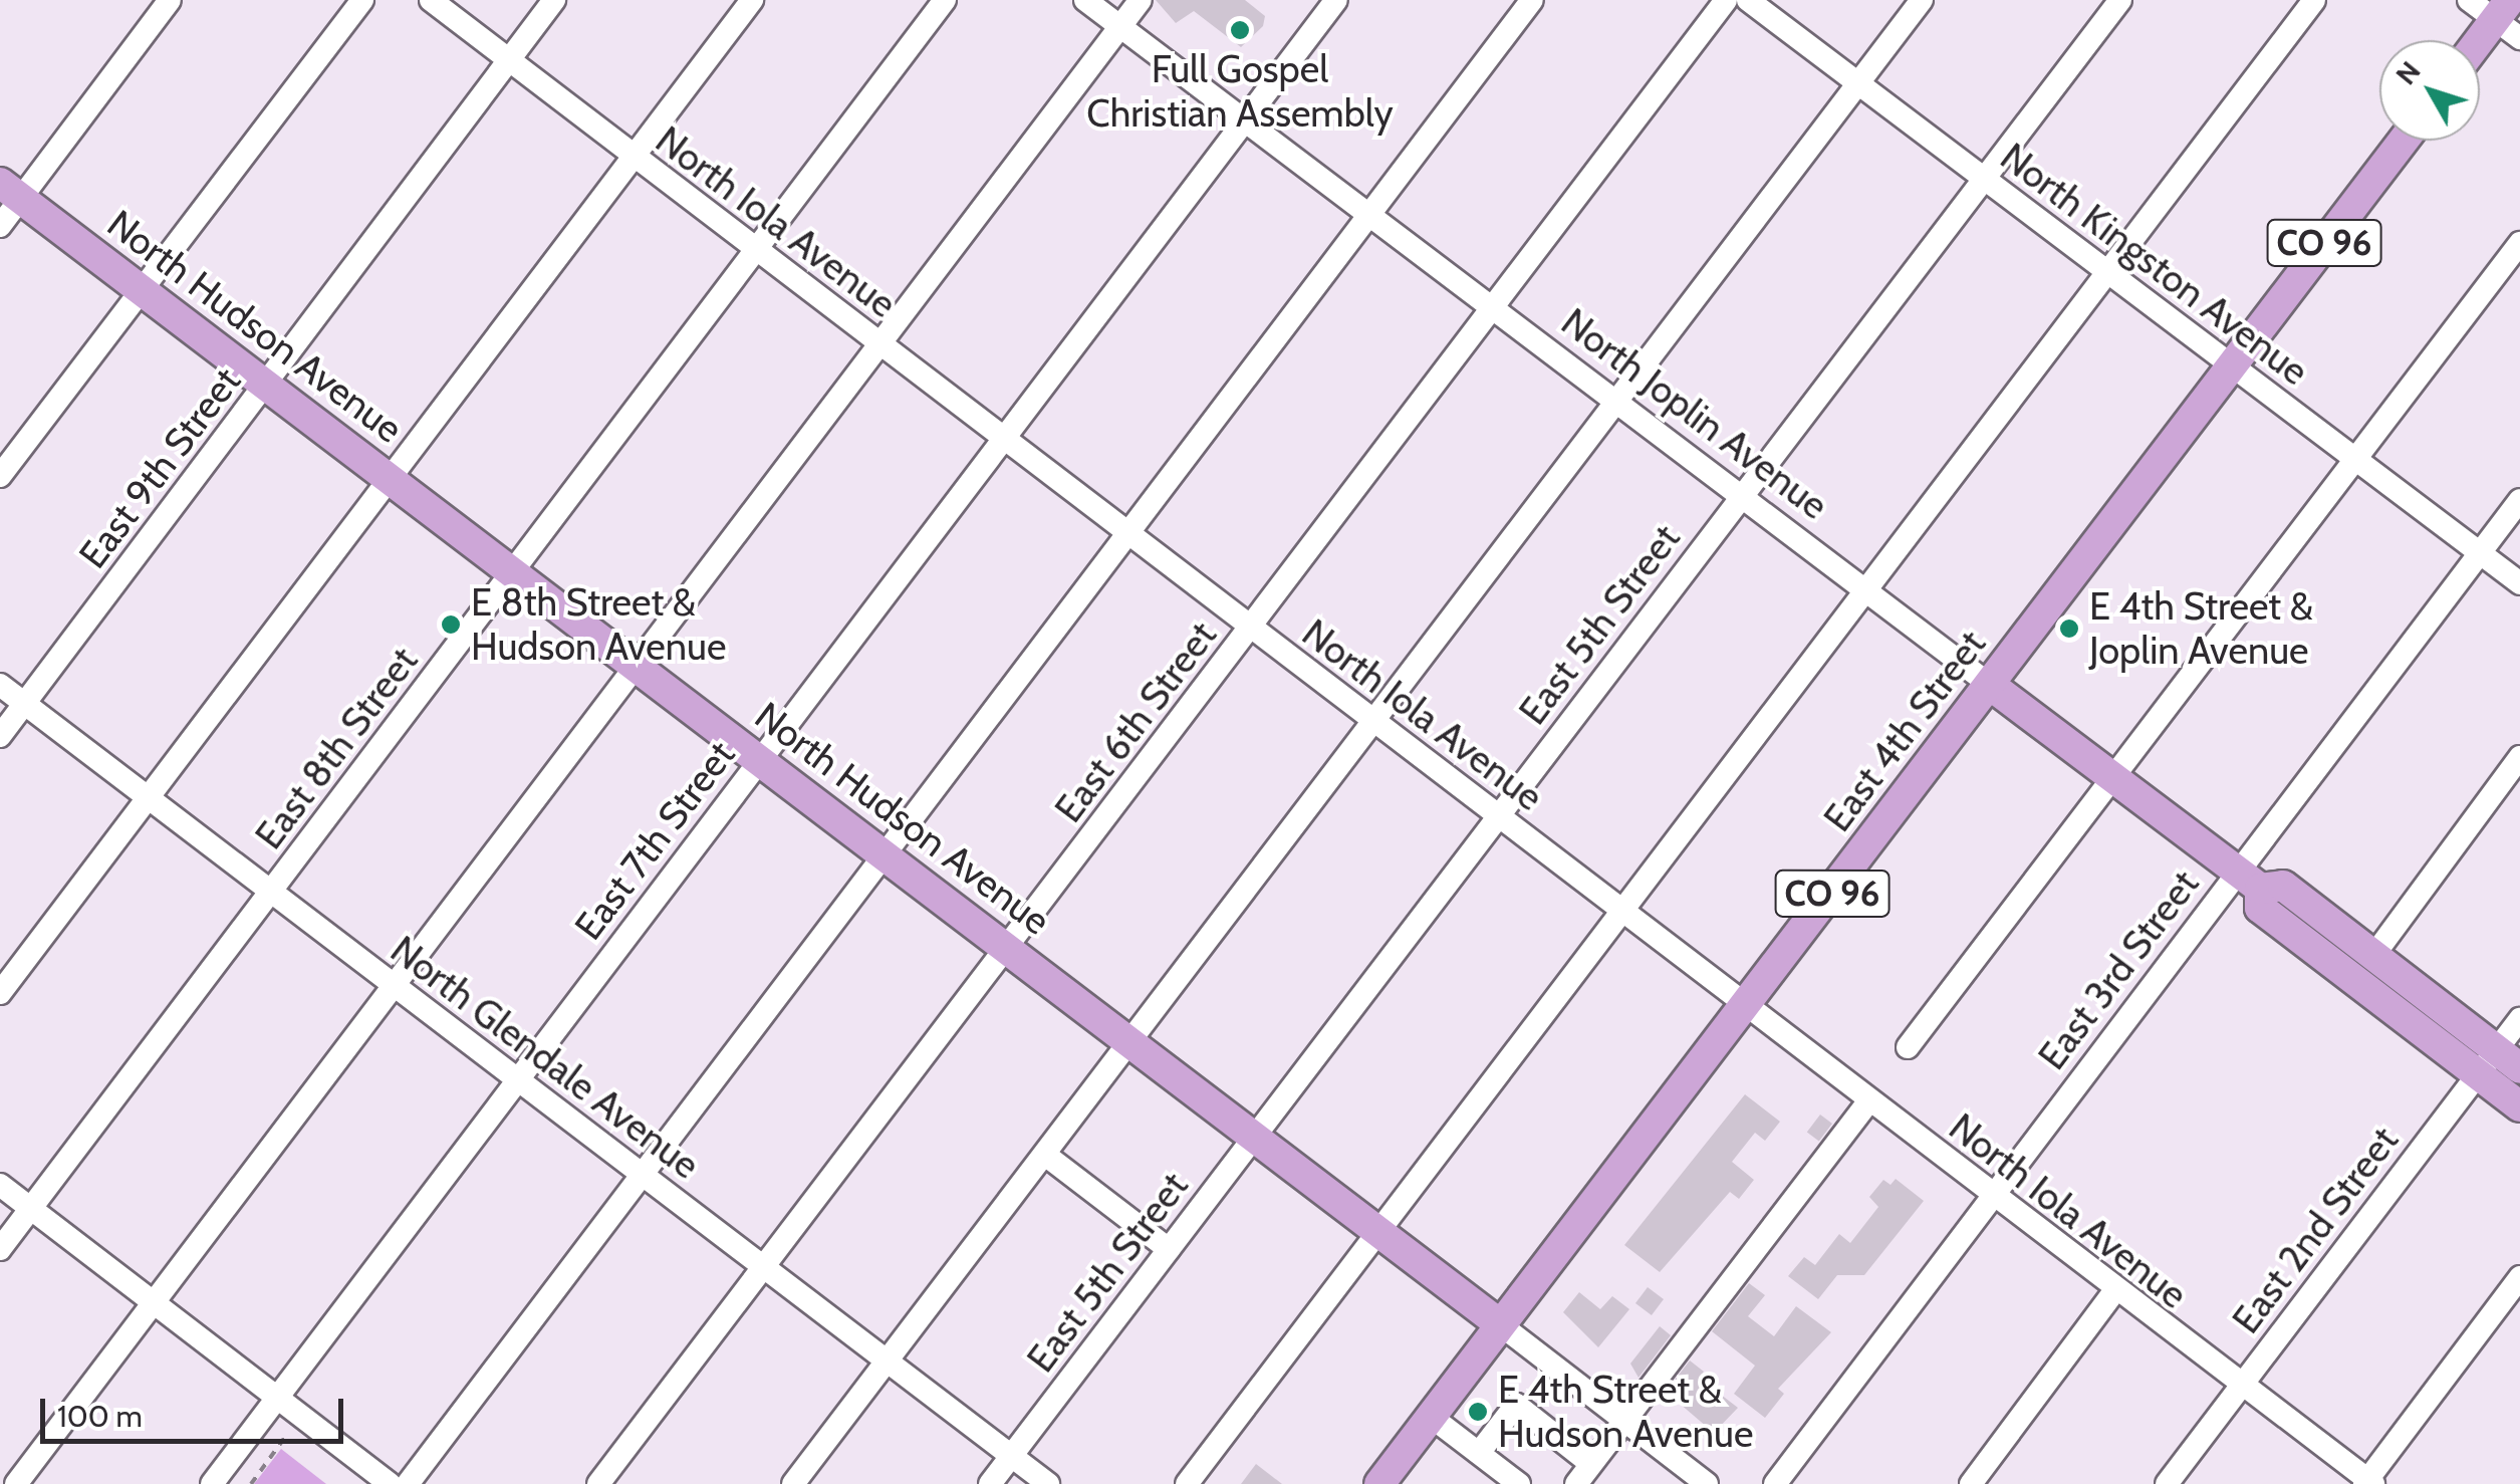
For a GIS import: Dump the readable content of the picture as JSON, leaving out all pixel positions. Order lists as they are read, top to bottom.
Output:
{
  "streets": {
    "main road": [
      "CO 96",
      "North Hudson Avenue",
      "North Joplin Avenue",
      "East 4th Street"
    ],
    "street": [
      "North Iola Avenue",
      "North Kingston Avenue",
      "East 9th Street",
      "East 5th Street",
      "East 6th Street",
      "East 8th Street",
      "East 7th Street",
      "East 3rd Street",
      "North Glendale Avenue",
      "East 2nd Street"
    ]
  },
  "crossings": [
    ["North Iola Avenue", "East 9th Street"],
    ["North Iola Avenue", "East 5th Street"],
    ["North Iola Avenue", "East 6th Street"],
    ["North Iola Avenue", "East 4th Street"],
    ["North Iola Avenue", "East 8th Street"],
    ["North Iola Avenue", "East 7th Street"],
    ["North Iola Avenue", "East 3rd Street"],
    ["North Iola Avenue", "East 2nd Street"],
    ["North Kingston Avenue", "East 5th Street"],
    ["North Kingston Avenue", "East 4th Street"],
    ["North Kingston Avenue", "East 3rd Street"],
    ["North Hudson Avenue", "East 9th Street"],
    ["North Hudson Avenue", "East 5th Street"],
    ["North Hudson Avenue", "East 6th Street"],
    ["North Hudson Avenue", "East 4th Street"],
    ["North Hudson Avenue", "East 8th Street"],
    ["North Hudson Avenue", "East 7th Street"],
    ["North Joplin Avenue", "East 5th Street"],
    ["North Joplin Avenue", "East 6th Street"],
    ["North Joplin Avenue", "East 4th Street"],
    ["North Joplin Avenue", "East 7th Street"],
    ["North Joplin Avenue", "East 3rd Street"],
    ["North Joplin Avenue", "East 2nd Street"],
    ["East 9th Street", "North Glendale Avenue"],
    ["East 5th Street", "North Glendale Avenue"],
    ["East 6th Street", "North Glendale Avenue"],
    ["East 8th Street", "North Glendale Avenue"],
    ["East 7th Street", "North Glendale Avenue"]
  ],
  "places": [
    "Full Gospel Christian Assembly",
    "E 8th Street & Hudson Avenue",
    "E 4th Street & Joplin Avenue",
    "E 4th Street & Hudson Avenue"
  ],
  "scale_bar": "100 m",
  "north": "top left"
}
